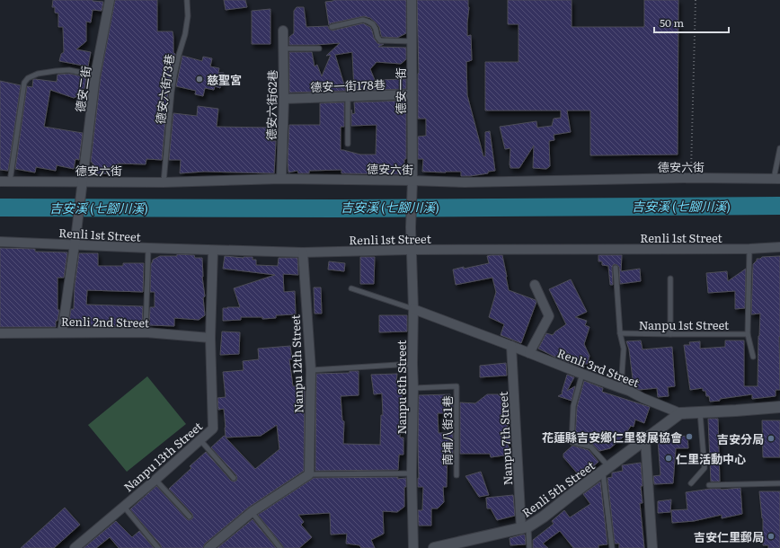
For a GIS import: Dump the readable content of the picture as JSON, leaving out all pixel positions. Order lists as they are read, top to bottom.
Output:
{
  "streets": {
    "street": [
      "德安一街178巷",
      "德安二街",
      "德安一街",
      "德安六街62巷",
      "德安六街",
      "Renli 1st Street",
      "Renli 2nd Street",
      "Nanpu 12th Street",
      "Renli 3rd Street",
      "Nanpu 8th Street",
      "Nanpu 7th Street",
      "Nanpu 13th Street",
      "Renli 5th Street"
    ],
    "lane": ["德安六街73巷", "Nanpu 1st Street", "南埔八街31巷"]
  },
  "crossings": [
    ["德安一街178巷", "德安一街"],
    ["德安一街178巷", "德安六街62巷"],
    ["德安二街", "德安六街"],
    ["德安二街", "Renli 1st Street"],
    ["德安二街", "Renli 2nd Street"],
    ["德安六街73巷", "德安六街"],
    ["德安一街", "德安六街"],
    ["德安一街", "Nanpu 8th Street"],
    ["德安六街62巷", "德安六街"],
    ["Renli 1st Street", "Nanpu 12th Street"],
    ["Renli 1st Street", "Nanpu 8th Street"],
    ["Renli 1st Street", "Nanpu 13th Street"],
    ["Renli 2nd Street", "Nanpu 13th Street"],
    ["Renli 3rd Street", "Nanpu 8th Street"],
    ["Renli 3rd Street", "Nanpu 7th Street"],
    ["Renli 3rd Street", "Renli 5th Street"],
    ["Nanpu 8th Street", "南埔八街31巷"],
    ["Nanpu 7th Street", "Renli 5th Street"]
  ],
  "water": ["吉安溪 (七腳川溪)"],
  "places": [
    "慈聖宮",
    "花蓮縣吉安鄉仁里發展協會",
    "吉安分局",
    "仁里活動中心",
    "吉安仁里郵局"
  ],
  "scale_bar": "50 m"
}
